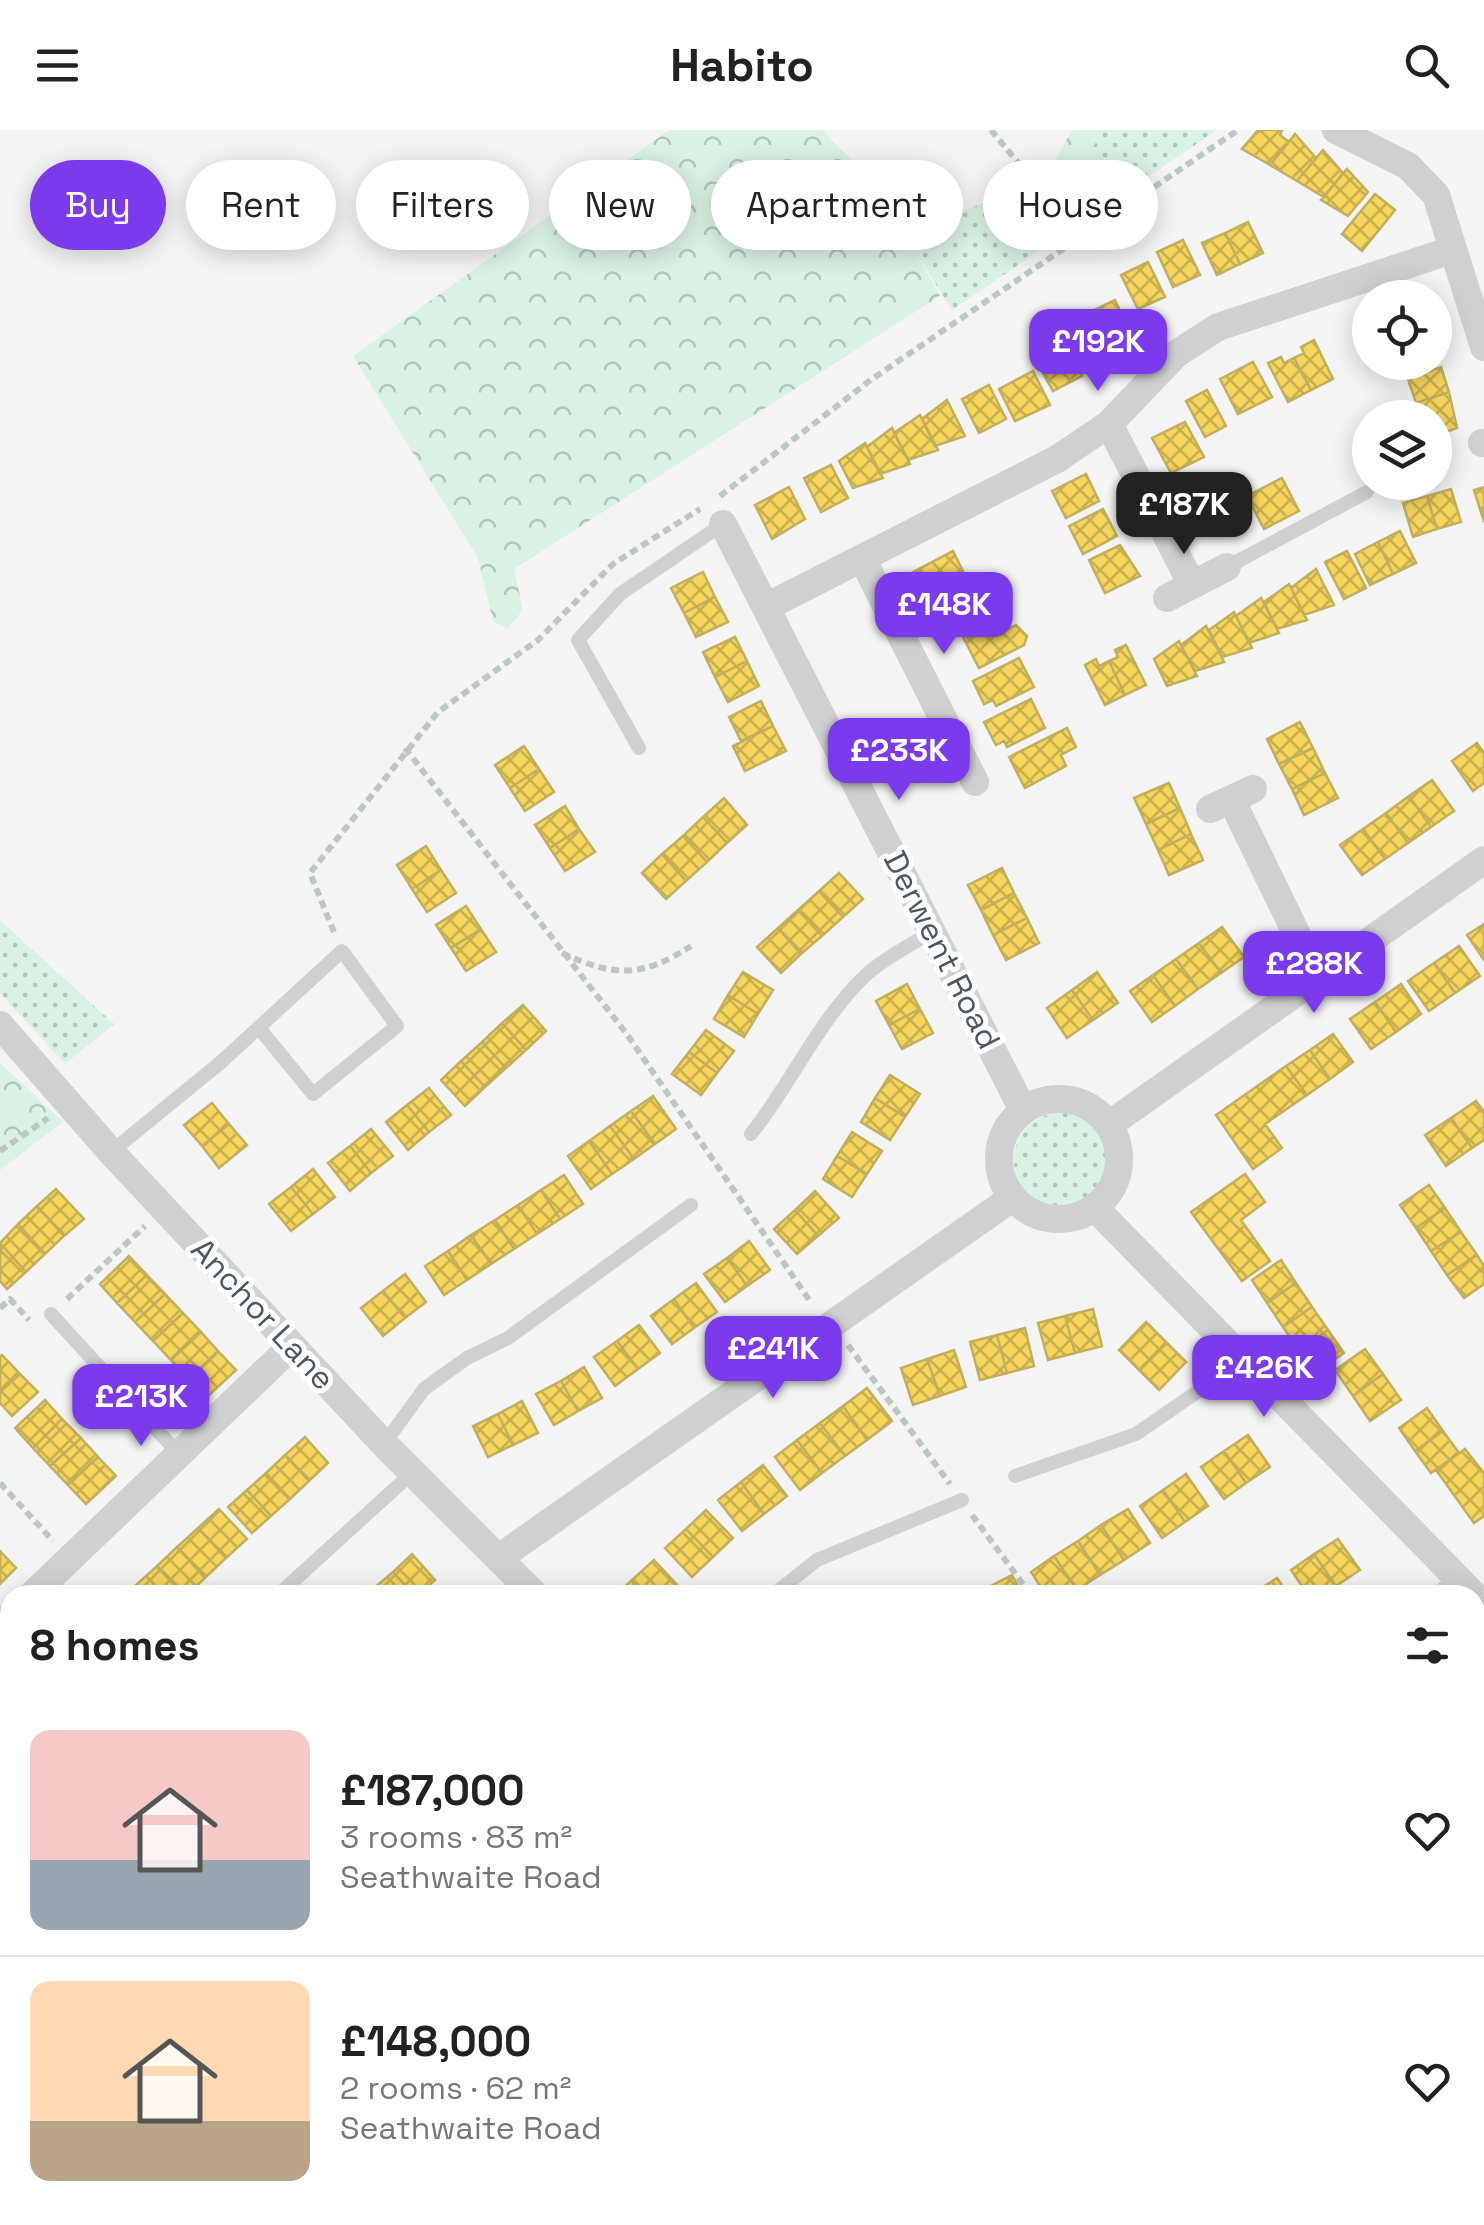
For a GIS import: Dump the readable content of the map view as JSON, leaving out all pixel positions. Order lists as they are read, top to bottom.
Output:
{
  "streets": {
    "street": ["Derwent Road", "Anchor Lane"]
  },
  "page": {
    "header": "Habito",
    "chip": [
      "Buy",
      "Rent",
      "Filters",
      "New",
      "Apartment",
      "House"
    ],
    "price": [
      "£192K",
      "£187K",
      "£148K",
      "£233K",
      "£288K",
      "£241K",
      "£426K",
      "£213K"
    ],
    "heading": "8 homes",
    "list": [
      {
        "name": "£187,000",
        "note": "3 rooms · 83 m² · Seathwaite Road"
      },
      {
        "name": "£148,000",
        "note": "2 rooms · 62 m² · Seathwaite Road"
      }
    ]
  }
}
